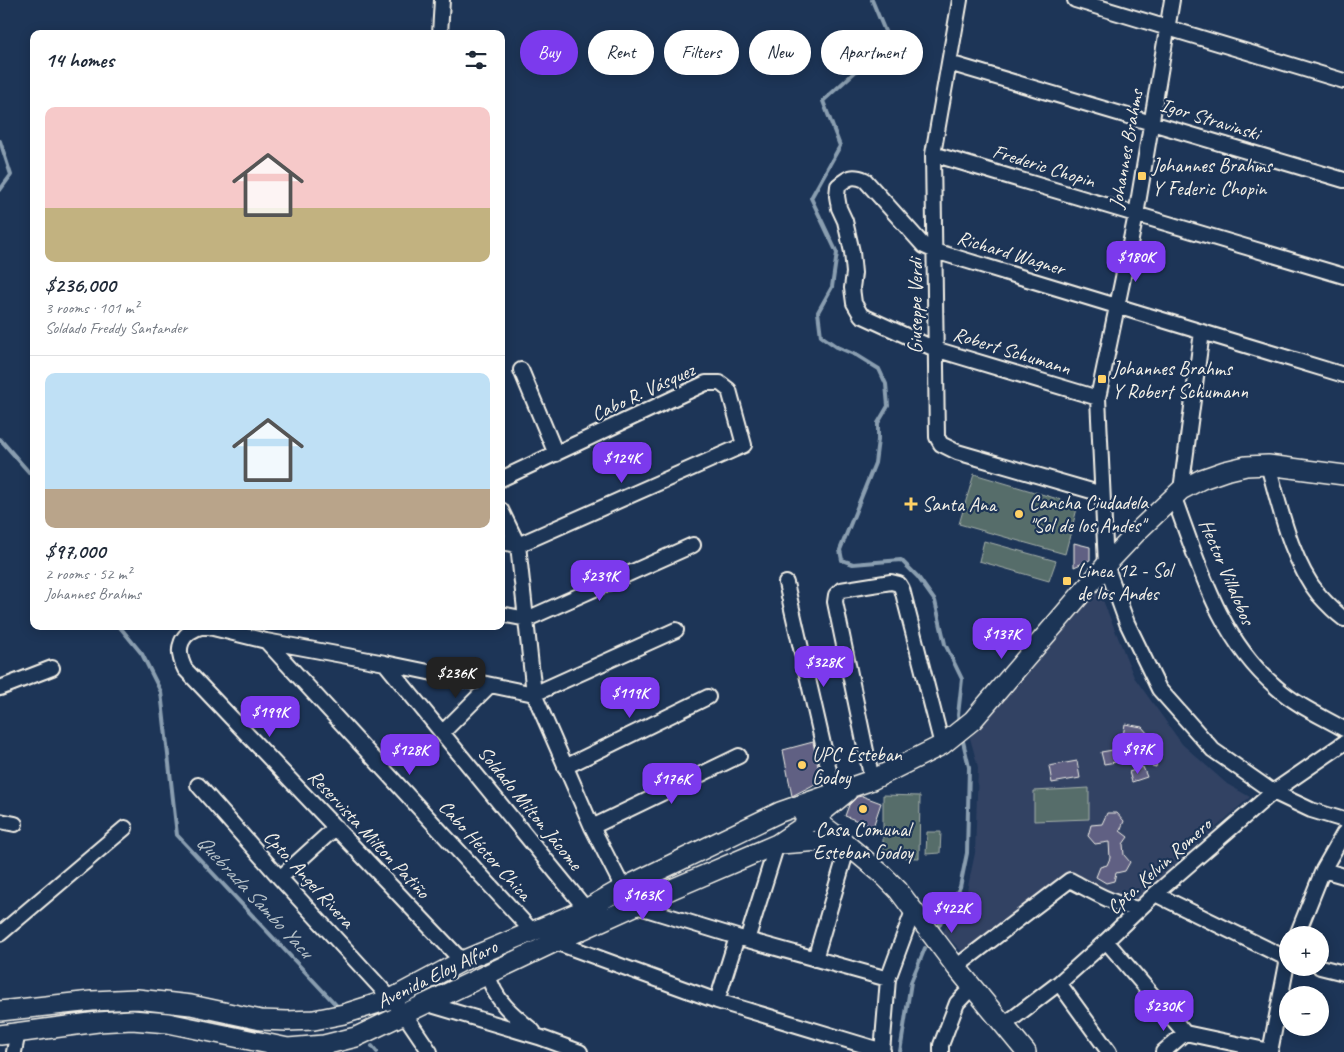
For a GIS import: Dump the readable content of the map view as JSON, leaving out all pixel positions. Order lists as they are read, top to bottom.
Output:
{
  "streets": {
    "street": [
      "Igor Stravinski",
      "Johannes Brahms",
      "Frederic Chopin",
      "Richard Wagner",
      "Giuseppe Verdi",
      "Robert Schumann",
      "Cabo R. Vásquez",
      "Hector Villalobos",
      "Soldado Milton Jácome",
      "Reservista Milton Patiño",
      "Cabo Héctor Chica",
      "Cpto. Kelvin Romero",
      "Cpto. Angel Rivera",
      "Avenida Eloy Alfaro"
    ]
  },
  "crossings": [
    ["Igor Stravinski", "Johannes Brahms"],
    ["Igor Stravinski", "Giuseppe Verdi"],
    ["Johannes Brahms", "Frederic Chopin"],
    ["Johannes Brahms", "Richard Wagner"],
    ["Johannes Brahms", "Giuseppe Verdi"],
    ["Johannes Brahms", "Robert Schumann"],
    ["Johannes Brahms", "Cpto. Kelvin Romero"],
    ["Johannes Brahms", "Avenida Eloy Alfaro"],
    ["Frederic Chopin", "Giuseppe Verdi"],
    ["Richard Wagner", "Giuseppe Verdi"],
    ["Richard Wagner", "Robert Schumann"],
    ["Giuseppe Verdi", "Robert Schumann"],
    ["Hector Villalobos", "Avenida Eloy Alfaro"],
    ["Soldado Milton Jácome", "Avenida Eloy Alfaro"],
    ["Reservista Milton Patiño", "Avenida Eloy Alfaro"],
    ["Cabo Héctor Chica", "Avenida Eloy Alfaro"],
    ["Cpto. Angel Rivera", "Avenida Eloy Alfaro"]
  ],
  "water": ["Quebrada Sambo Yacu"],
  "places": {
    "transit": ["Johannes Brahms Y Federic Chopin", "Johannes Brahms Y Robert Schumann", "Linea 12 - Sol de los Andes"],
    "health": ["Santa Ana"],
    "other": ["Cancha Ciudadela \"Sol de los Andes\"", "UPC Esteban Godoy", "Casa Comunal Esteban Godoy"]
  },
  "page": {
    "chip": [
      "Buy",
      "Rent",
      "Filters",
      "New",
      "Apartment"
    ],
    "heading": "14 homes",
    "list": [
      {
        "name": "$236,000",
        "note": "3 rooms · 101 m² · Soldado Freddy Santander"
      },
      {
        "name": "$97,000",
        "note": "2 rooms · 52 m² · Johannes Brahms"
      }
    ],
    "price": [
      "$180K",
      "$124K",
      "$239K",
      "$137K",
      "$328K",
      "$236K",
      "$119K",
      "$199K",
      "$97K",
      "$128K",
      "$176K",
      "$163K",
      "$422K",
      "$230K"
    ],
    "map_buttons": ["+", "−"]
  }
}
